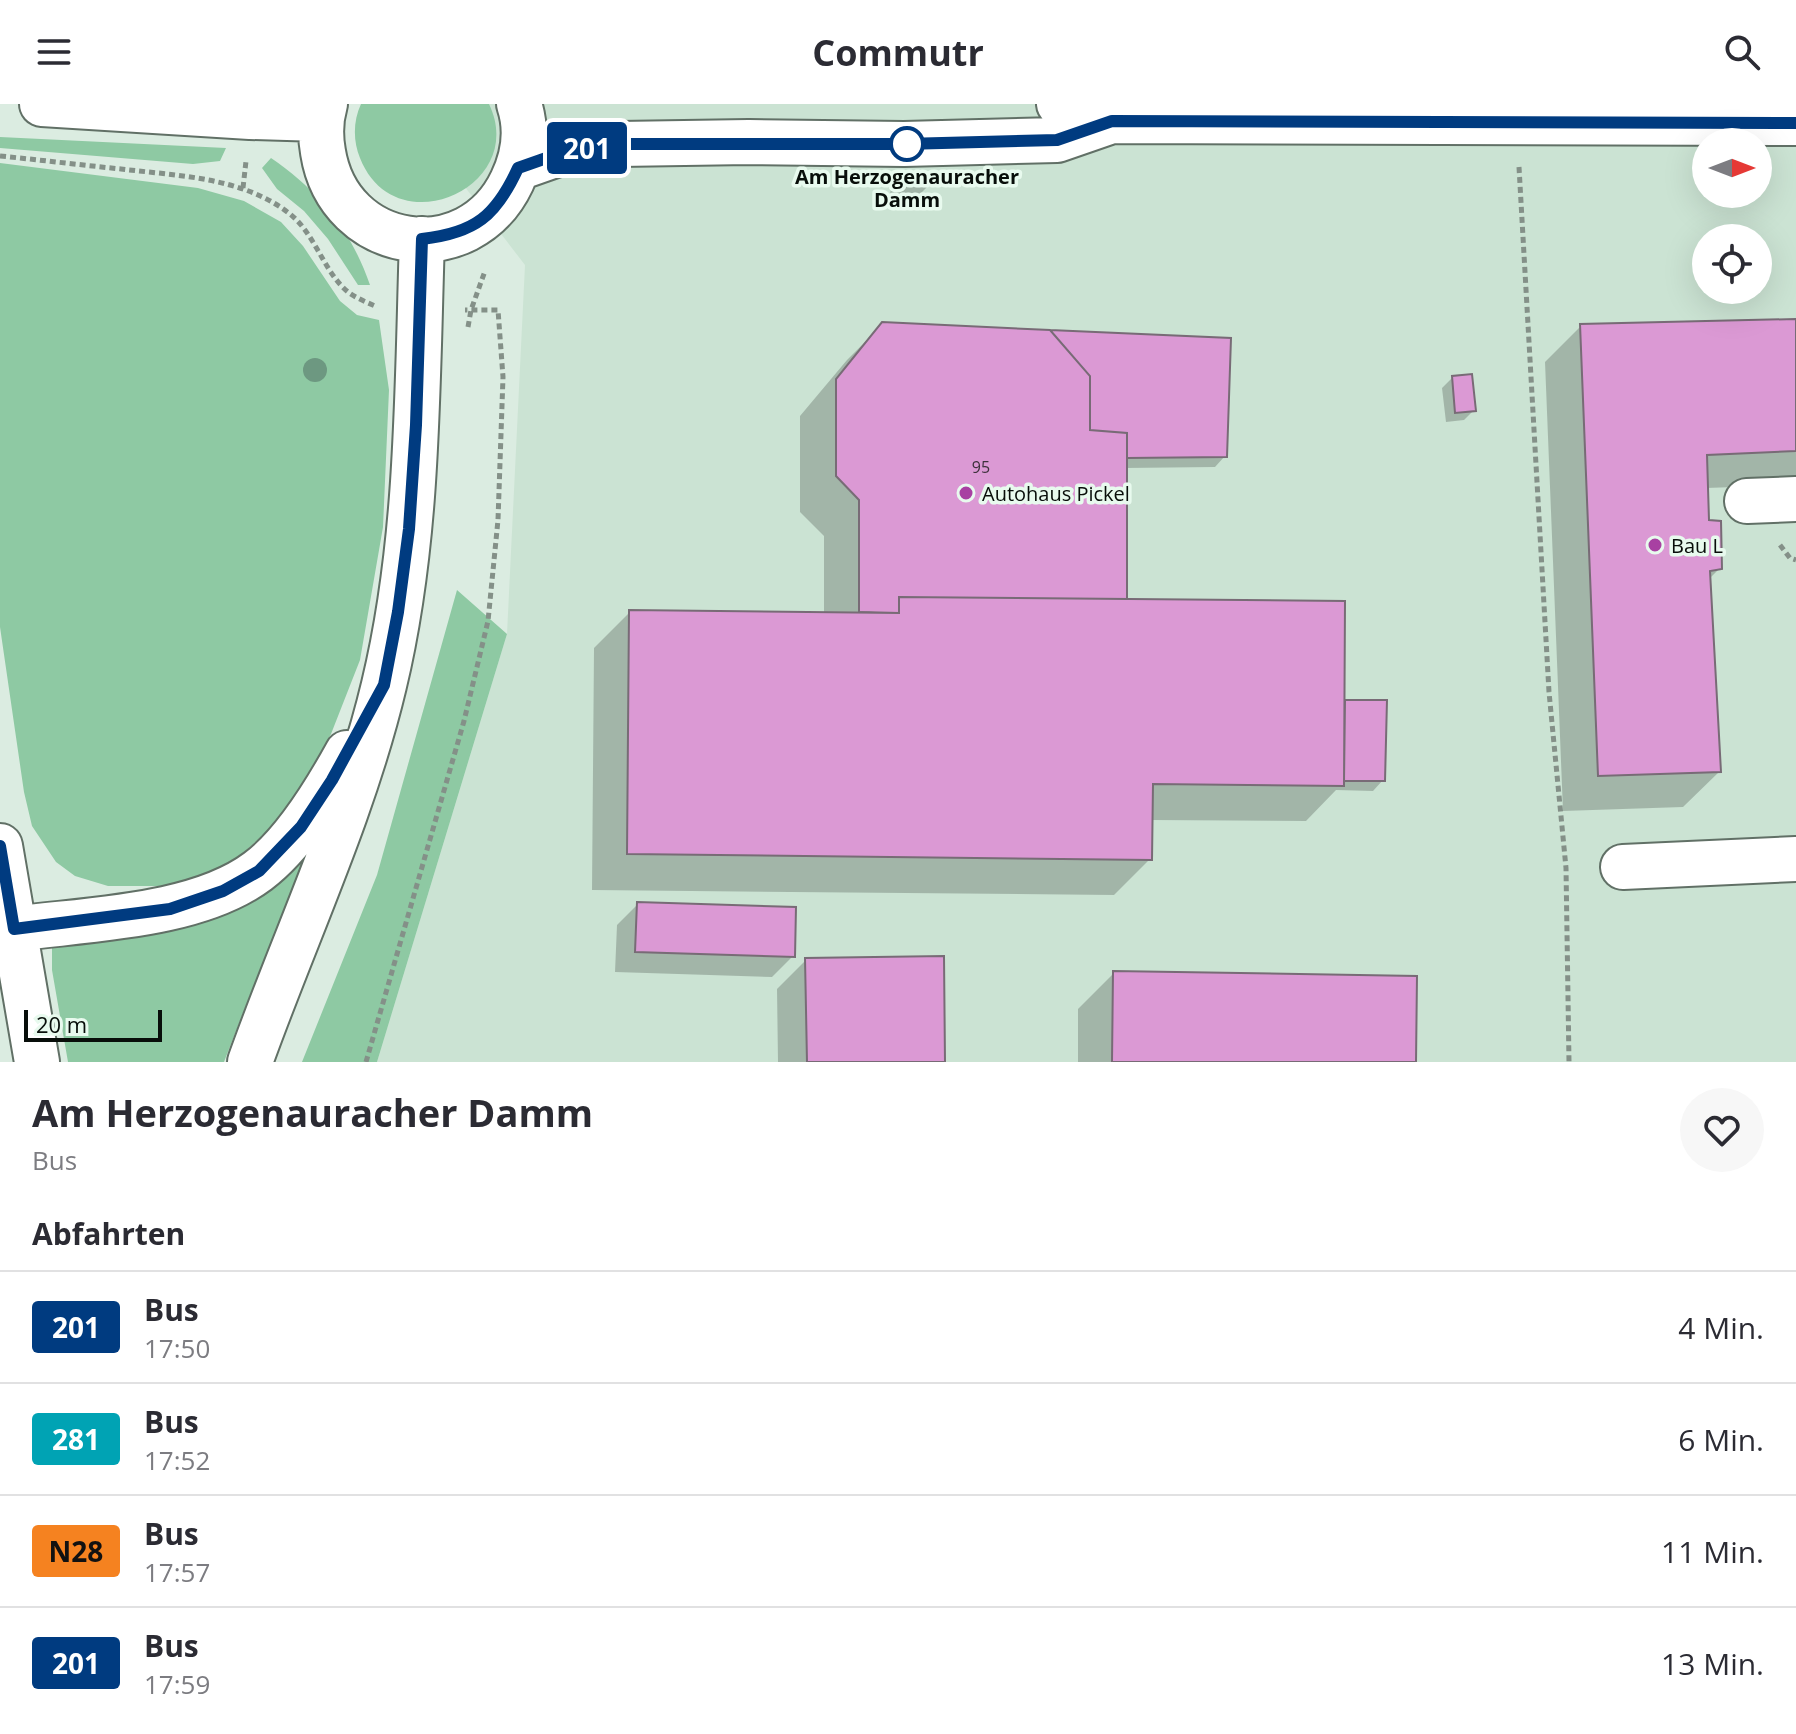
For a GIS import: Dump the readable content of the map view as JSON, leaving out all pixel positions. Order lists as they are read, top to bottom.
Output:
{
  "places": ["Am Herzogenauracher Damm", "Autohaus Pickel", "Bau L"],
  "lines": ["bus line 201"],
  "house_numbers": ["95"],
  "scale_bar": "20 m",
  "north": "right",
  "page": {
    "header": "Commutr",
    "on_map": "201",
    "scale": "20 m",
    "heading": [
      ["Am Herzogenauracher Damm", "Bus"],
      "Abfahrten"
    ],
    "list": [
      {
        "mark": "201",
        "name": "Bus",
        "note": "17:50",
        "value": "4 Min."
      },
      {
        "mark": "281",
        "name": "Bus",
        "note": "17:52",
        "value": "6 Min."
      },
      {
        "mark": "N28",
        "name": "Bus",
        "note": "17:57",
        "value": "11 Min."
      },
      {
        "mark": "201",
        "name": "Bus",
        "note": "17:59",
        "value": "13 Min."
      }
    ]
  }
}
